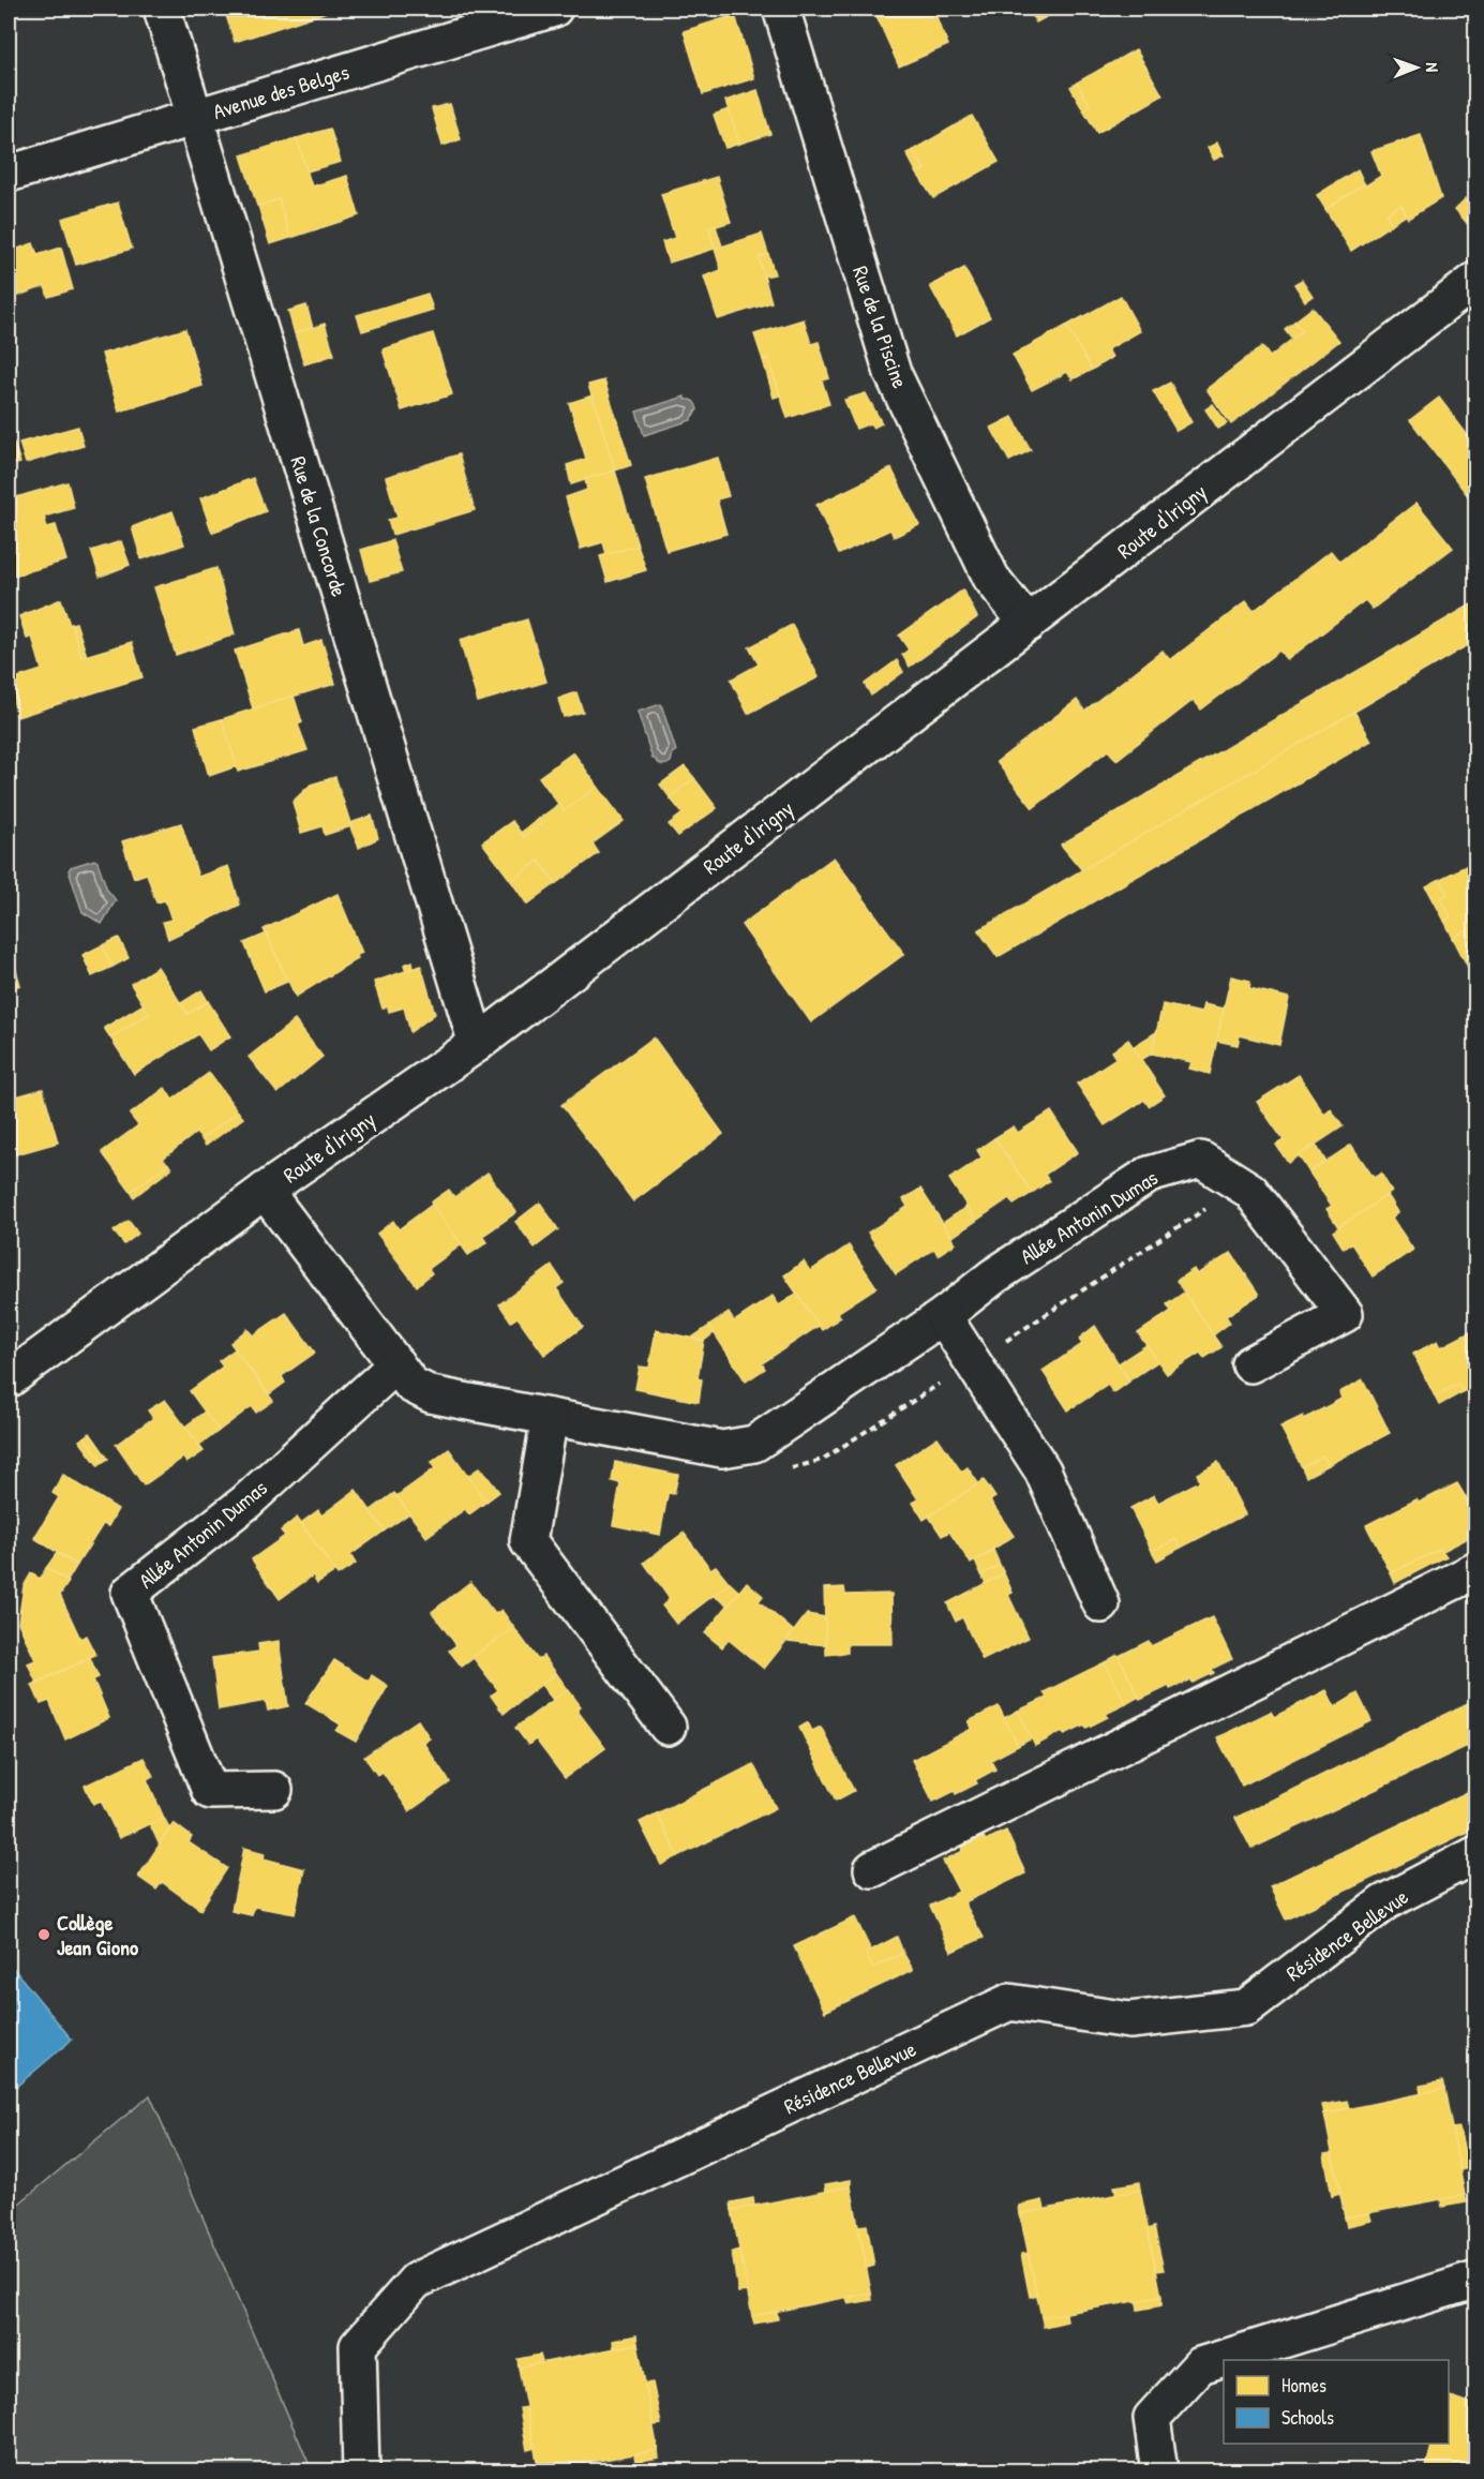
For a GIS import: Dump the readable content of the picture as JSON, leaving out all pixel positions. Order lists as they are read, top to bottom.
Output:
{
  "streets": {
    "street": [
      "Avenue des Belges",
      "Rue de la Piscine",
      "Route d'Irigny",
      "Rue de la Concorde",
      "Allée Antonin Dumas",
      "Résidence Bellevue"
    ]
  },
  "crossings": [
    ["Avenue des Belges", "Rue de la Concorde"],
    ["Rue de la Piscine", "Route d'Irigny"],
    ["Route d'Irigny", "Rue de la Concorde"],
    ["Route d'Irigny", "Allée Antonin Dumas"]
  ],
  "places": ["Collège Jean Giono"],
  "legend": ["Homes", "Schools"],
  "north": "right"
}
